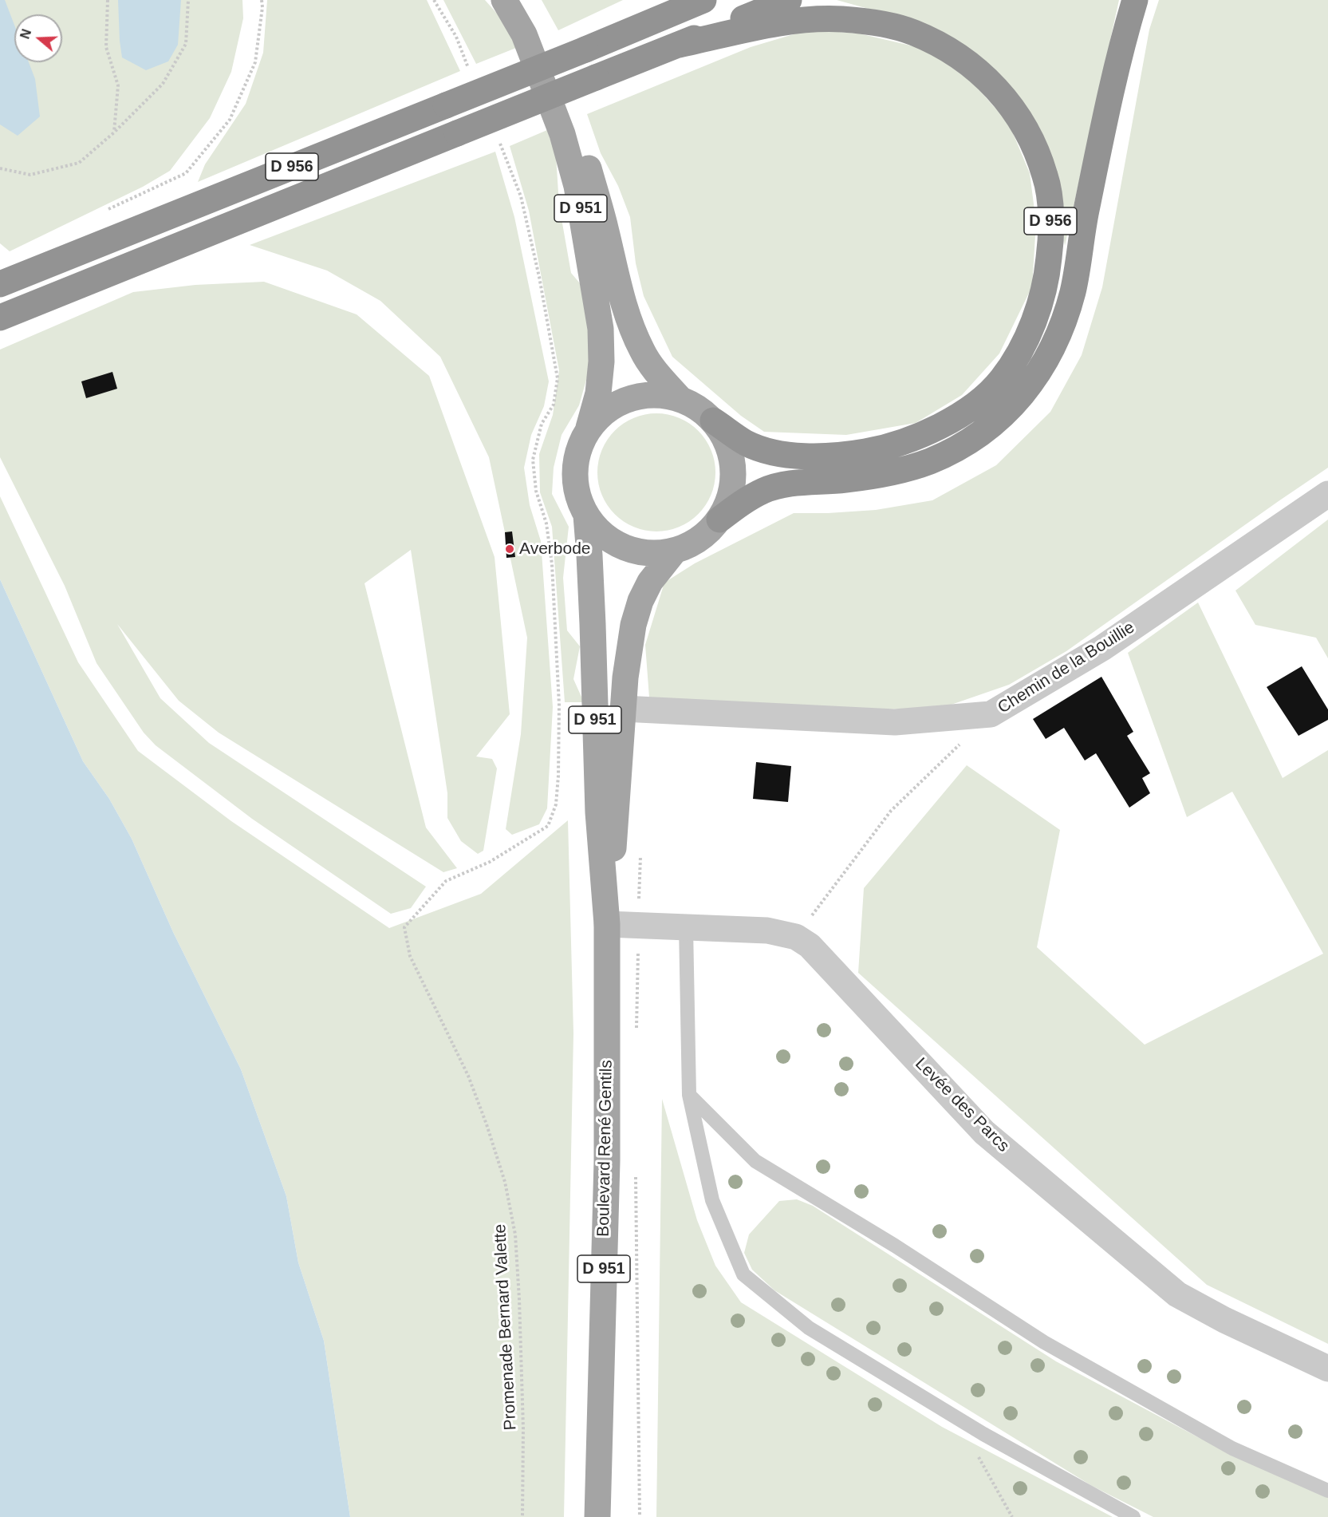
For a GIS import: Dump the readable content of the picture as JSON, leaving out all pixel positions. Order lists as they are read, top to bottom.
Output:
{
  "streets": {
    "highway": ["D 956"],
    "main road": ["D 951", "Boulevard René Gentils"],
    "street": ["Chemin de la Bouillie", "Levée des Parcs"],
    "path": ["Promenade Bernard Valette"]
  },
  "crossings": [
    ["D 956", "D 951"],
    ["D 956", "Boulevard René Gentils"],
    ["D 951", "Boulevard René Gentils"],
    ["Chemin de la Bouillie", "Boulevard René Gentils"],
    ["Levée des Parcs", "Boulevard René Gentils"]
  ],
  "places": ["Averbode"],
  "north": "left"
}
